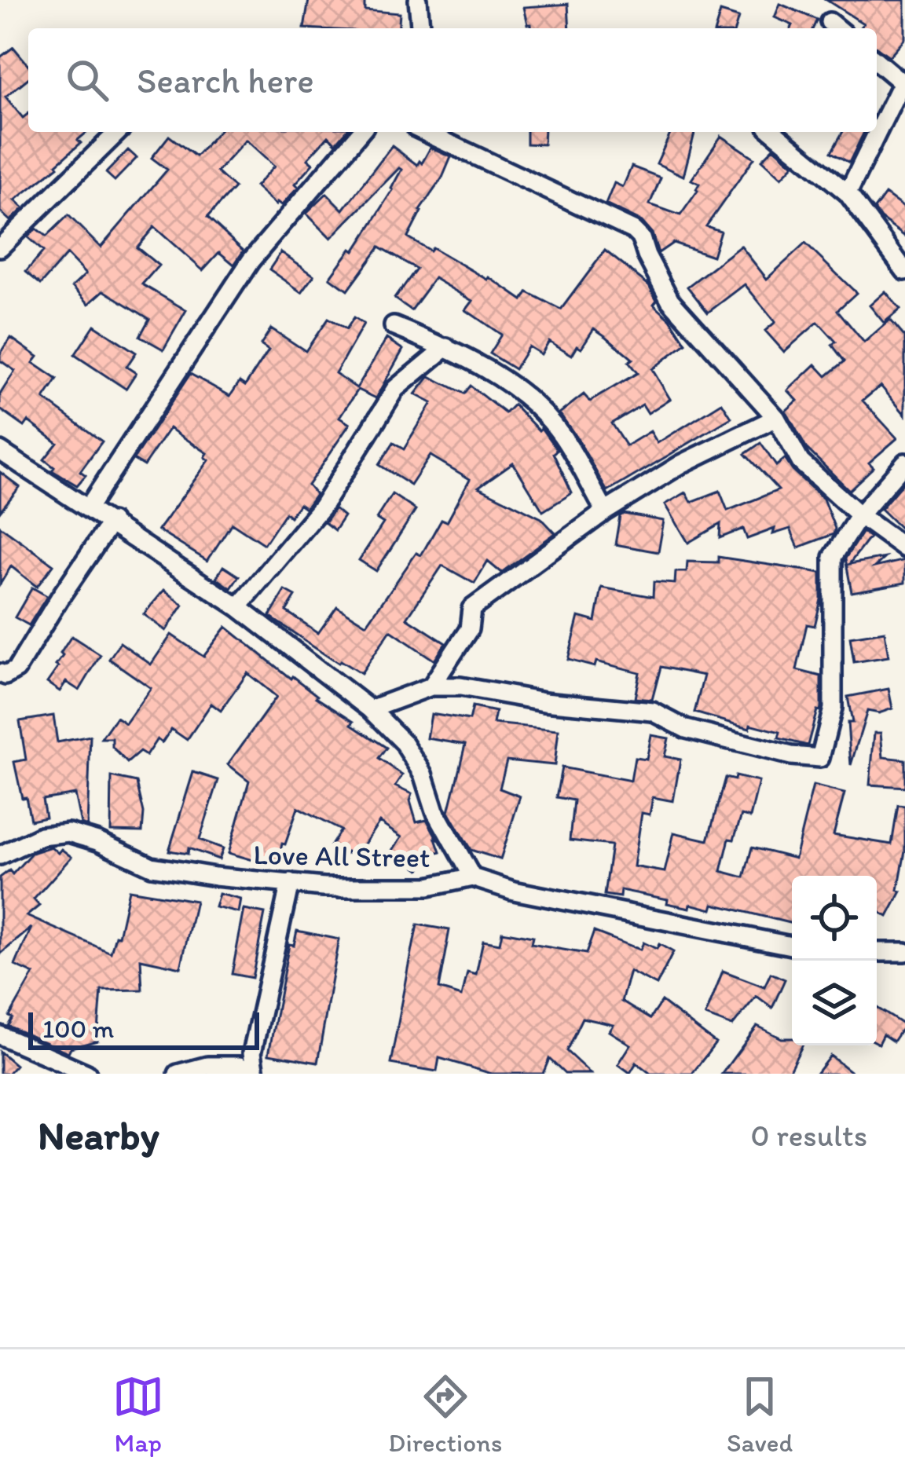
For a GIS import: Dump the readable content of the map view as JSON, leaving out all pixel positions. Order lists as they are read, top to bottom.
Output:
{
  "streets": {
    "street": ["Love All Street"]
  },
  "scale_bar": "100 m",
  "page": {
    "search": "Search here",
    "scale": "100 m",
    "heading": ["Nearby", "0 results"],
    "nav": ["Map", "Directions", "Saved"]
  }
}
